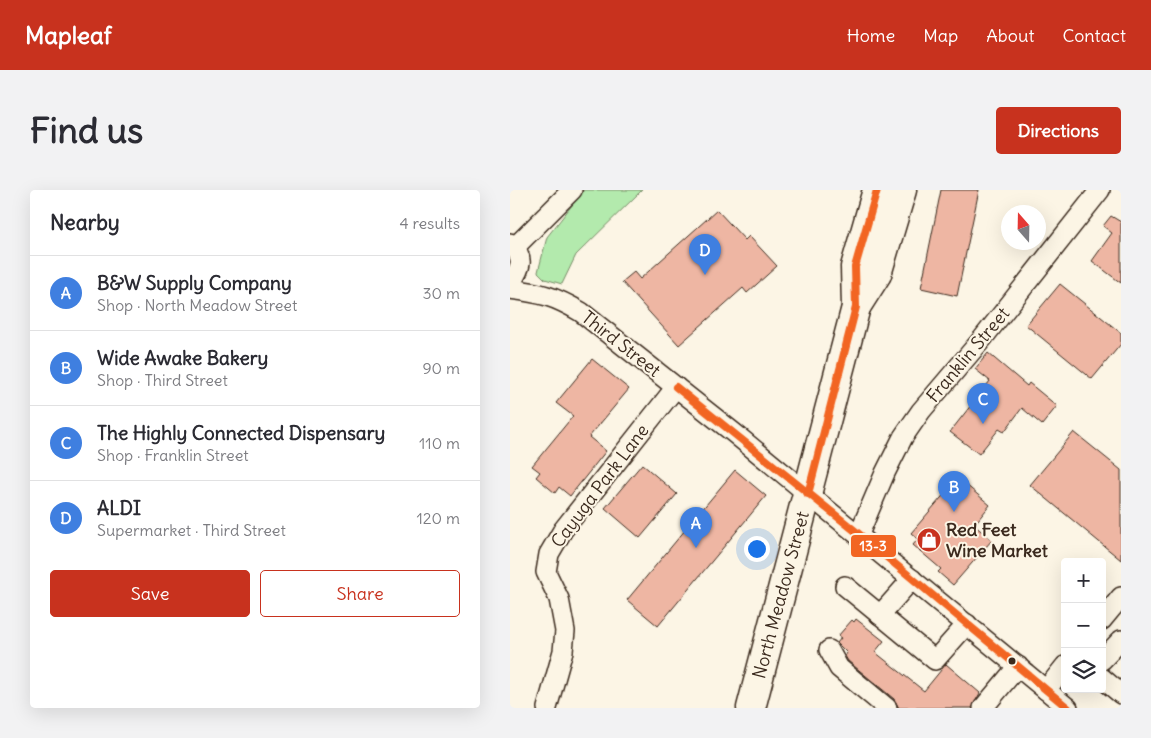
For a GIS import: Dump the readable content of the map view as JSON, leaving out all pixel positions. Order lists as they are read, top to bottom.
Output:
{
  "streets": {
    "highway": ["North Meadow Street"],
    "street": ["Third Street", "Franklin Street", "Cayuga Park Lane"]
  },
  "crossings": [
    ["Third Street", "Franklin Street"],
    ["Third Street", "Cayuga Park Lane"],
    ["Third Street", "North Meadow Street"]
  ],
  "places": {
    "shop": ["Red Feet Wine Market"]
  },
  "lines": ["transit line 13-3"],
  "north": "top",
  "page": {
    "header": "Mapleaf",
    "nav": [
      "Home",
      "Map",
      "About",
      "Contact"
    ],
    "buttons": [
      "Directions",
      ["Save", "Share"]
    ],
    "title": "Find us",
    "heading": ["Nearby", "4 results"],
    "pins": [
      "D",
      "C",
      "B",
      "A"
    ],
    "list": [
      {
        "mark": "A",
        "name": "B&W Supply Company",
        "note": "Shop · North Meadow Street",
        "value": "30 m"
      },
      {
        "mark": "B",
        "name": "Wide Awake Bakery",
        "note": "Shop · Third Street",
        "value": "90 m"
      },
      {
        "mark": "C",
        "name": "The Highly Connected Dispensary",
        "note": "Shop · Franklin Street",
        "value": "110 m"
      },
      {
        "mark": "D",
        "name": "ALDI",
        "note": "Supermarket · Third Street",
        "value": "120 m"
      }
    ],
    "map_buttons": ["+", "−"]
  }
}
